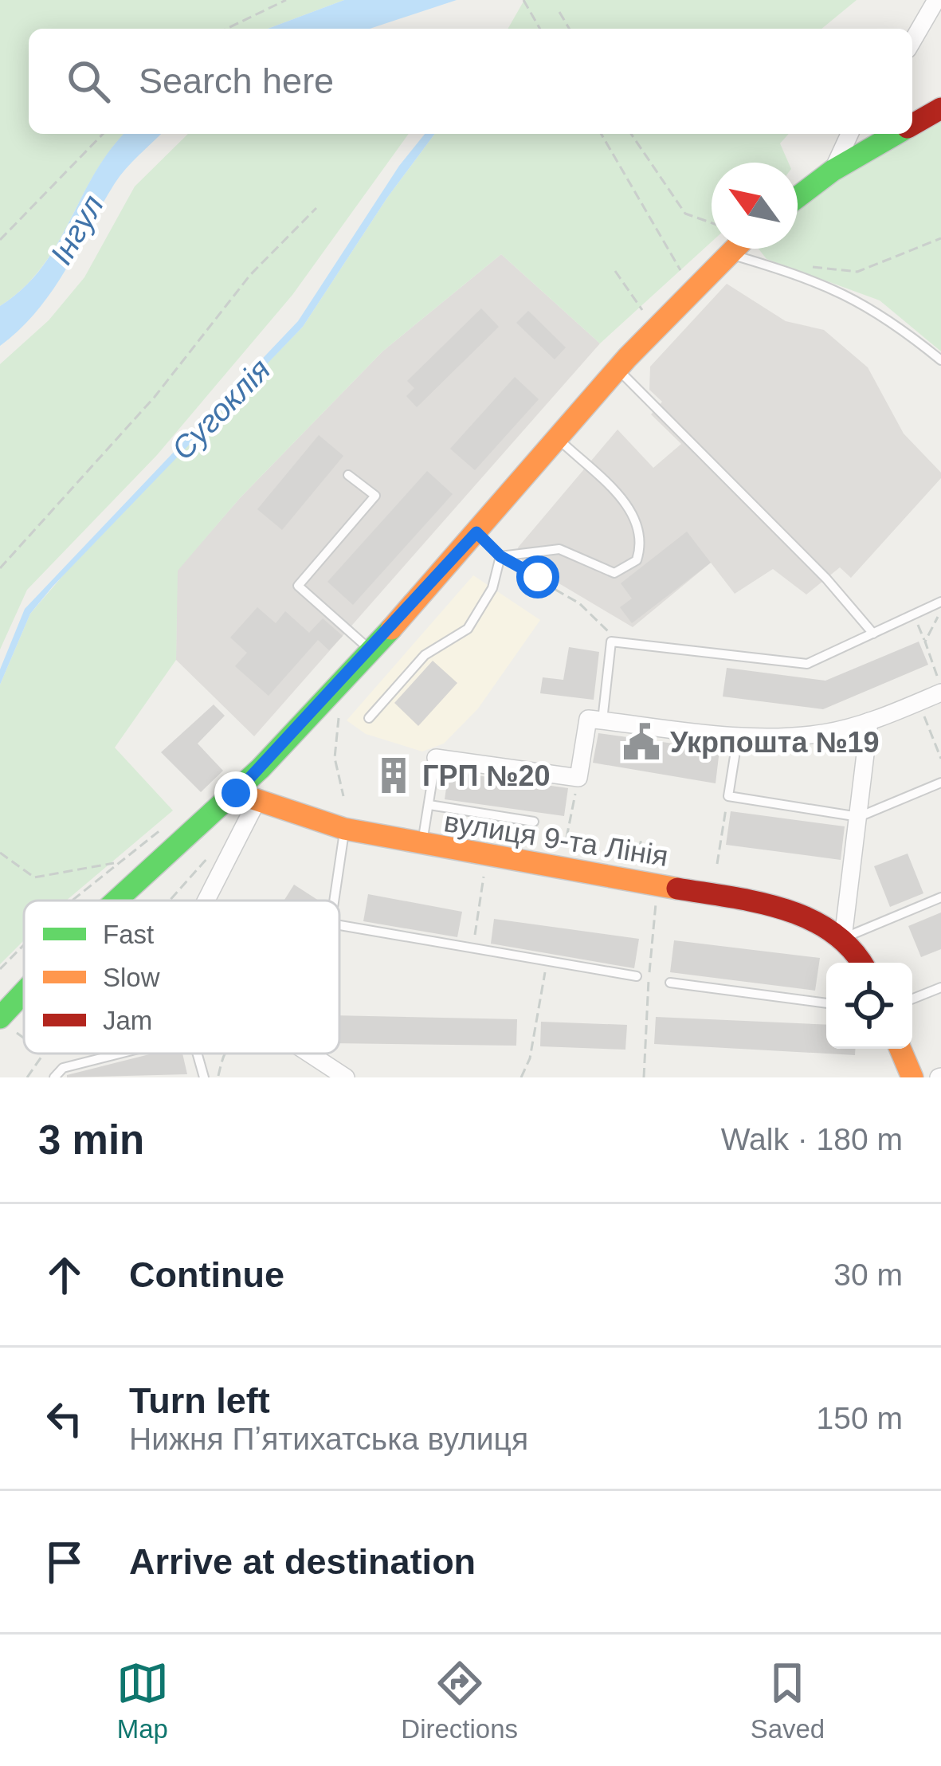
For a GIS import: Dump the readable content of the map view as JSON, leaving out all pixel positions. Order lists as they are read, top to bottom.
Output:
{
  "streets": {
    "street": ["вулиця 9-та Лінія"]
  },
  "water": ["Інгул", "Сугоклія"],
  "places": {
    "public building": ["Укрпошта №19"],
    "building": ["ГРП №20"]
  },
  "legend": ["Fast", "Slow", "Jam"],
  "north": "top left",
  "page": {
    "search": "Search here",
    "heading": ["3 min", "Walk · 180 m"],
    "list": [
      ["Continue", "30 m"],
      ["Turn left", "Нижня Пʼятихатська вулиця", "150 m"],
      "Arrive at destination"
    ],
    "nav": ["Map", "Directions", "Saved"]
  }
}
